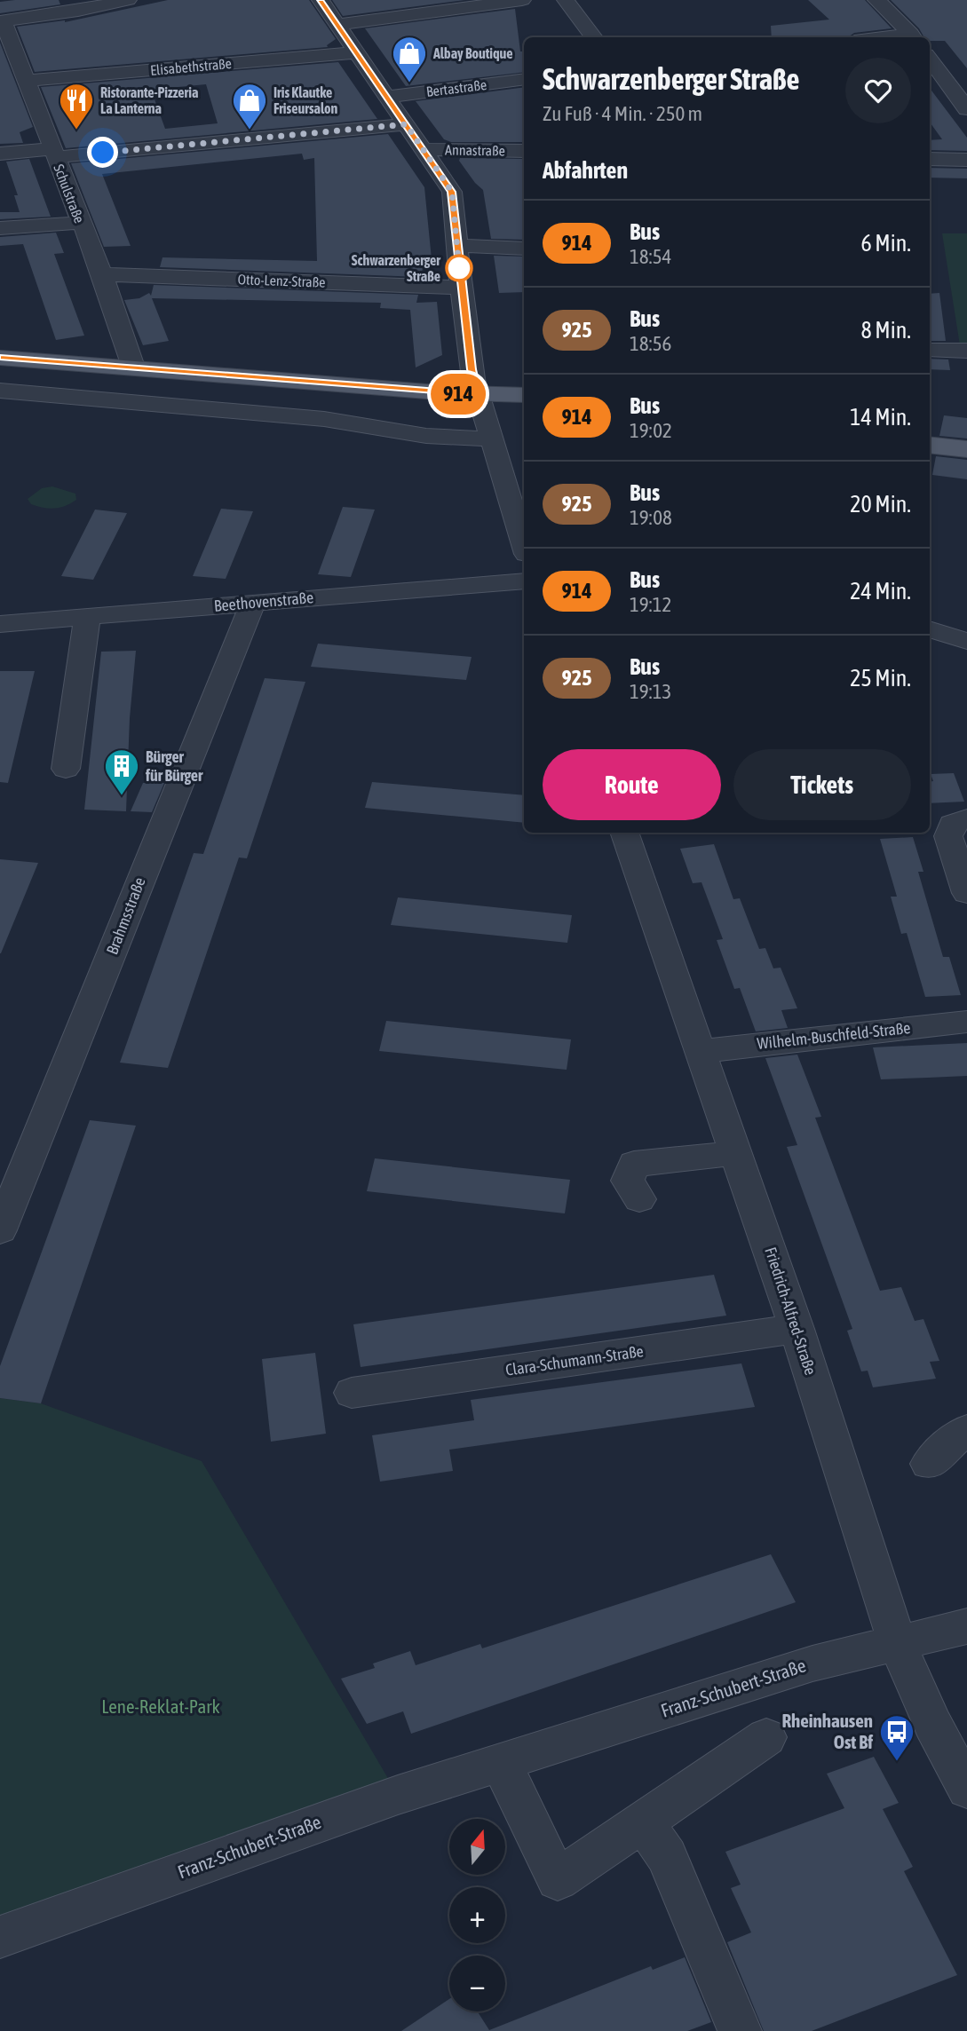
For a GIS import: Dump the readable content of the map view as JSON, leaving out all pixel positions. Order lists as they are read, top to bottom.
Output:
{
  "streets": {
    "street": [
      "Elisabethstraße",
      "Bertastraße",
      "Annastraße",
      "Schulstraße",
      "Otto-Lenz-Straße",
      "Beethovenstraße",
      "Brahmsstraße",
      "Wilhelm-Buschfeld-Straße",
      "Friedrich-Alfred-Straße",
      "Clara-Schumann-Straße",
      "Franz-Schubert-Straße"
    ]
  },
  "crossings": [
    ["Elisabethstraße", "Schulstraße"],
    ["Schulstraße", "Otto-Lenz-Straße"],
    ["Beethovenstraße", "Brahmsstraße"],
    ["Wilhelm-Buschfeld-Straße", "Friedrich-Alfred-Straße"],
    ["Friedrich-Alfred-Straße", "Clara-Schumann-Straße"],
    ["Friedrich-Alfred-Straße", "Franz-Schubert-Straße"]
  ],
  "parks": ["Lene-Reklat-Park"],
  "places": {
    "shop": ["Albay Boutique", "Iris Klautke Friseursalon"],
    "restaurant": ["Ristorante-Pizzeria La Lanterna"],
    "other": ["Schwarzenberger Straße"],
    "building": ["Bürger für Bürger"],
    "bus stop": ["Rheinhausen Ost Bf"]
  },
  "lines": ["bus line 914"],
  "north": "top",
  "page": {
    "on_map": "914",
    "heading": [
      ["Schwarzenberger Straße", "Zu Fuß · 4 Min. · 250 m"],
      "Abfahrten"
    ],
    "list": [
      {
        "mark": "914",
        "name": "Bus",
        "note": "18:54",
        "value": "6 Min."
      },
      {
        "mark": "925",
        "name": "Bus",
        "note": "18:56",
        "value": "8 Min."
      },
      {
        "mark": "914",
        "name": "Bus",
        "note": "19:02",
        "value": "14 Min."
      },
      {
        "mark": "925",
        "name": "Bus",
        "note": "19:08",
        "value": "20 Min."
      },
      {
        "mark": "914",
        "name": "Bus",
        "note": "19:12",
        "value": "24 Min."
      },
      {
        "mark": "925",
        "name": "Bus",
        "note": "19:13",
        "value": "25 Min."
      }
    ],
    "buttons": ["Route", "Tickets"],
    "map_buttons": ["+", "−"]
  }
}
